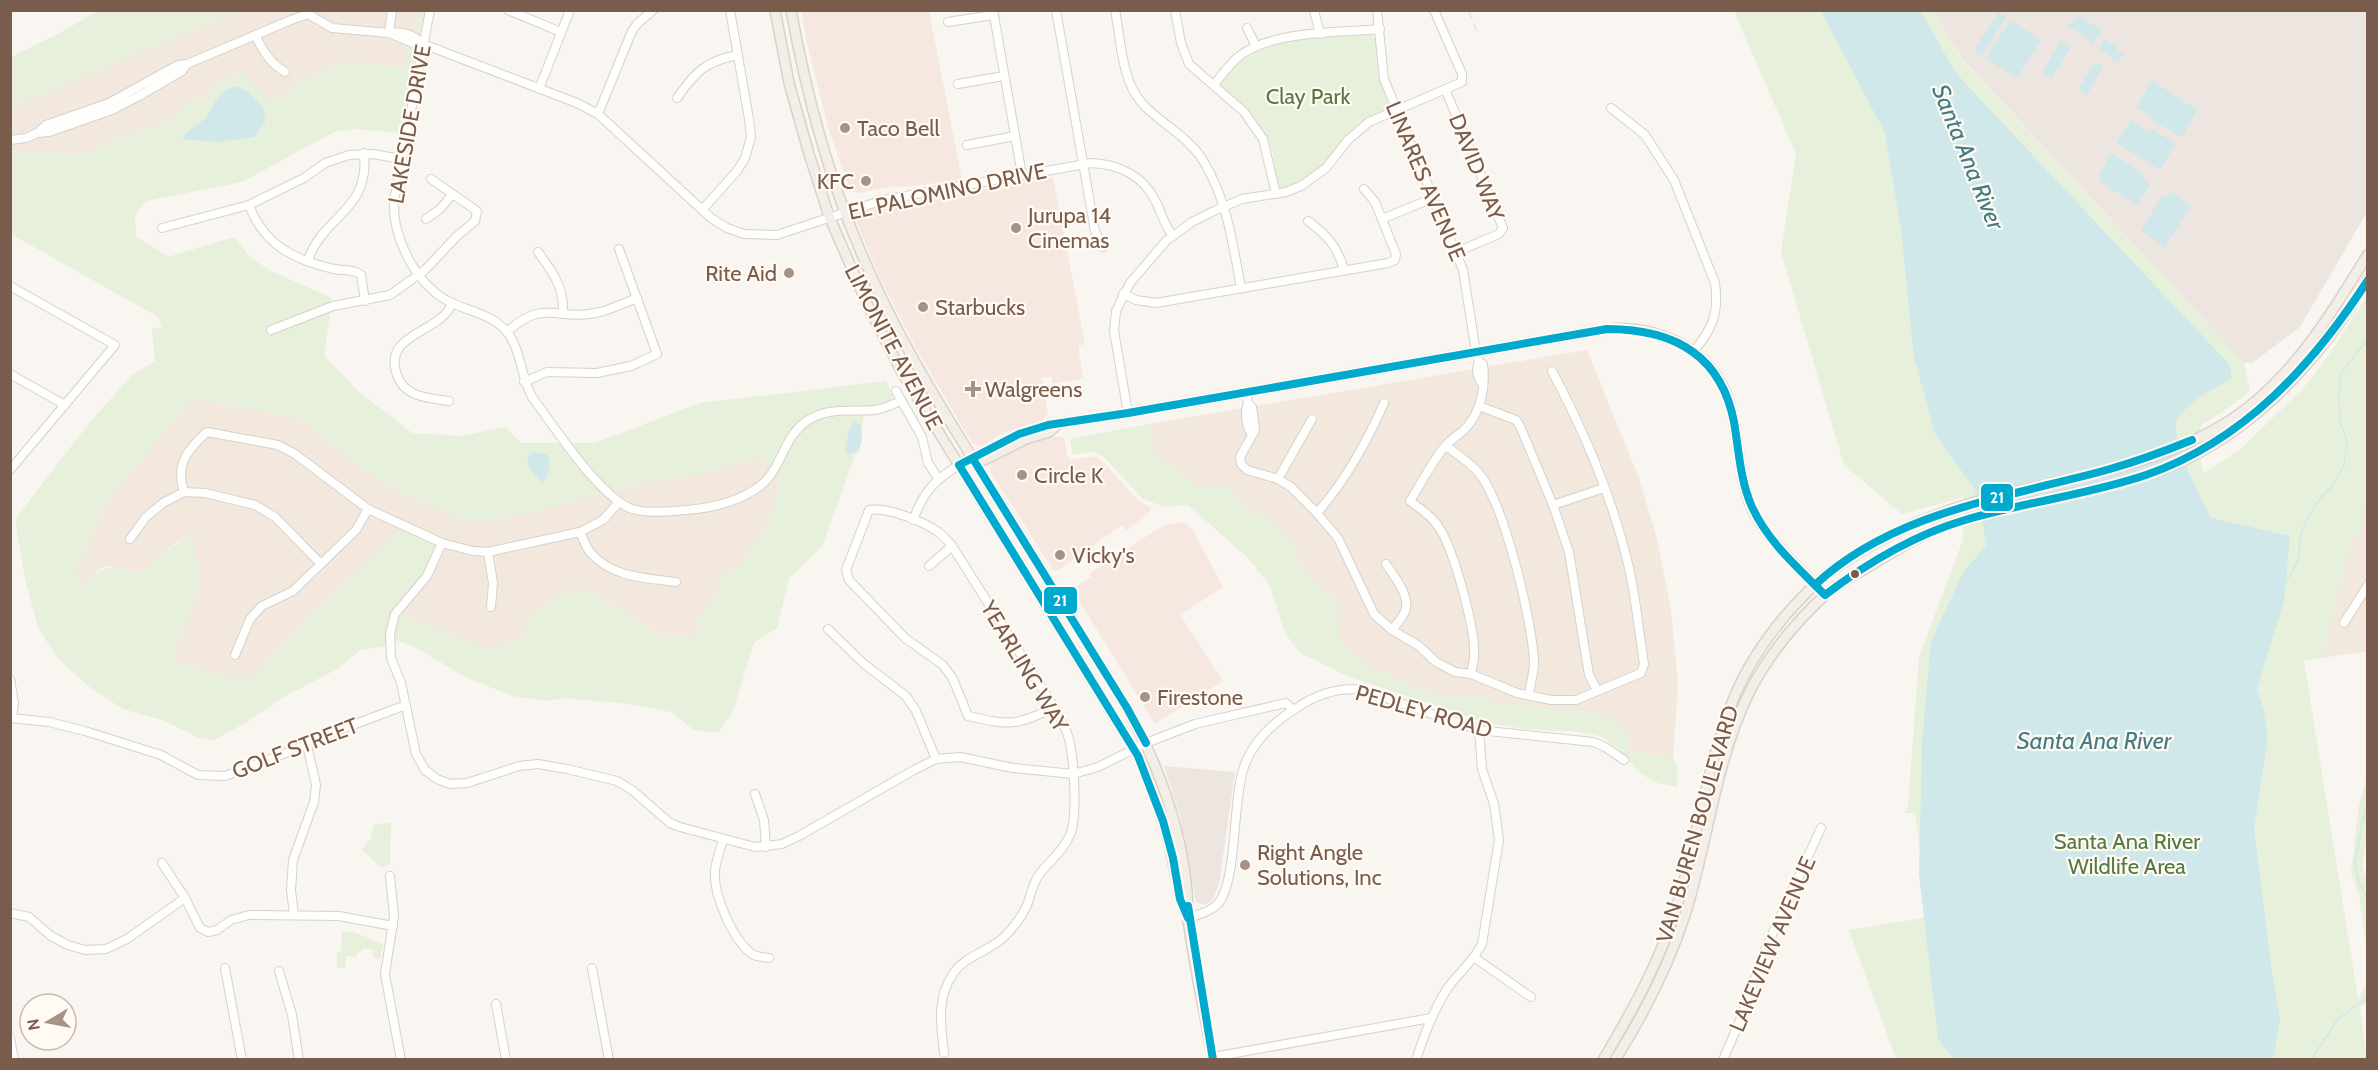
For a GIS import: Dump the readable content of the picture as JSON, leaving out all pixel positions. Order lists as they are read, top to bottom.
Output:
{
  "streets": {
    "main road": ["LIMONITE AVENUE", "VAN BUREN BOULEVARD"],
    "street": [
      "LAKESIDE DRIVE",
      "DAVID WAY",
      "LINARES AVENUE",
      "EL PALOMINO DRIVE",
      "YEARLING WAY",
      "PEDLEY ROAD",
      "GOLF STREET",
      "LAKEVIEW AVENUE"
    ]
  },
  "crossings": [
    ["LAKESIDE DRIVE", "EL PALOMINO DRIVE"],
    ["DAVID WAY", "LINARES AVENUE"],
    ["EL PALOMINO DRIVE", "LIMONITE AVENUE"],
    ["LIMONITE AVENUE", "PEDLEY ROAD"]
  ],
  "water": ["Santa Ana River"],
  "parks": ["Clay Park", "Santa Ana River Wildlife Area"],
  "places": {
    "other": [
      "Taco Bell",
      "KFC",
      "Jurupa 14 Cinemas",
      "Rite Aid",
      "Starbucks",
      "Circle K",
      "Vicky's",
      "Firestone",
      "Right Angle Solutions, Inc"
    ],
    "health": ["Walgreens"]
  },
  "lines": ["transit line 21"],
  "north": "left"
}
